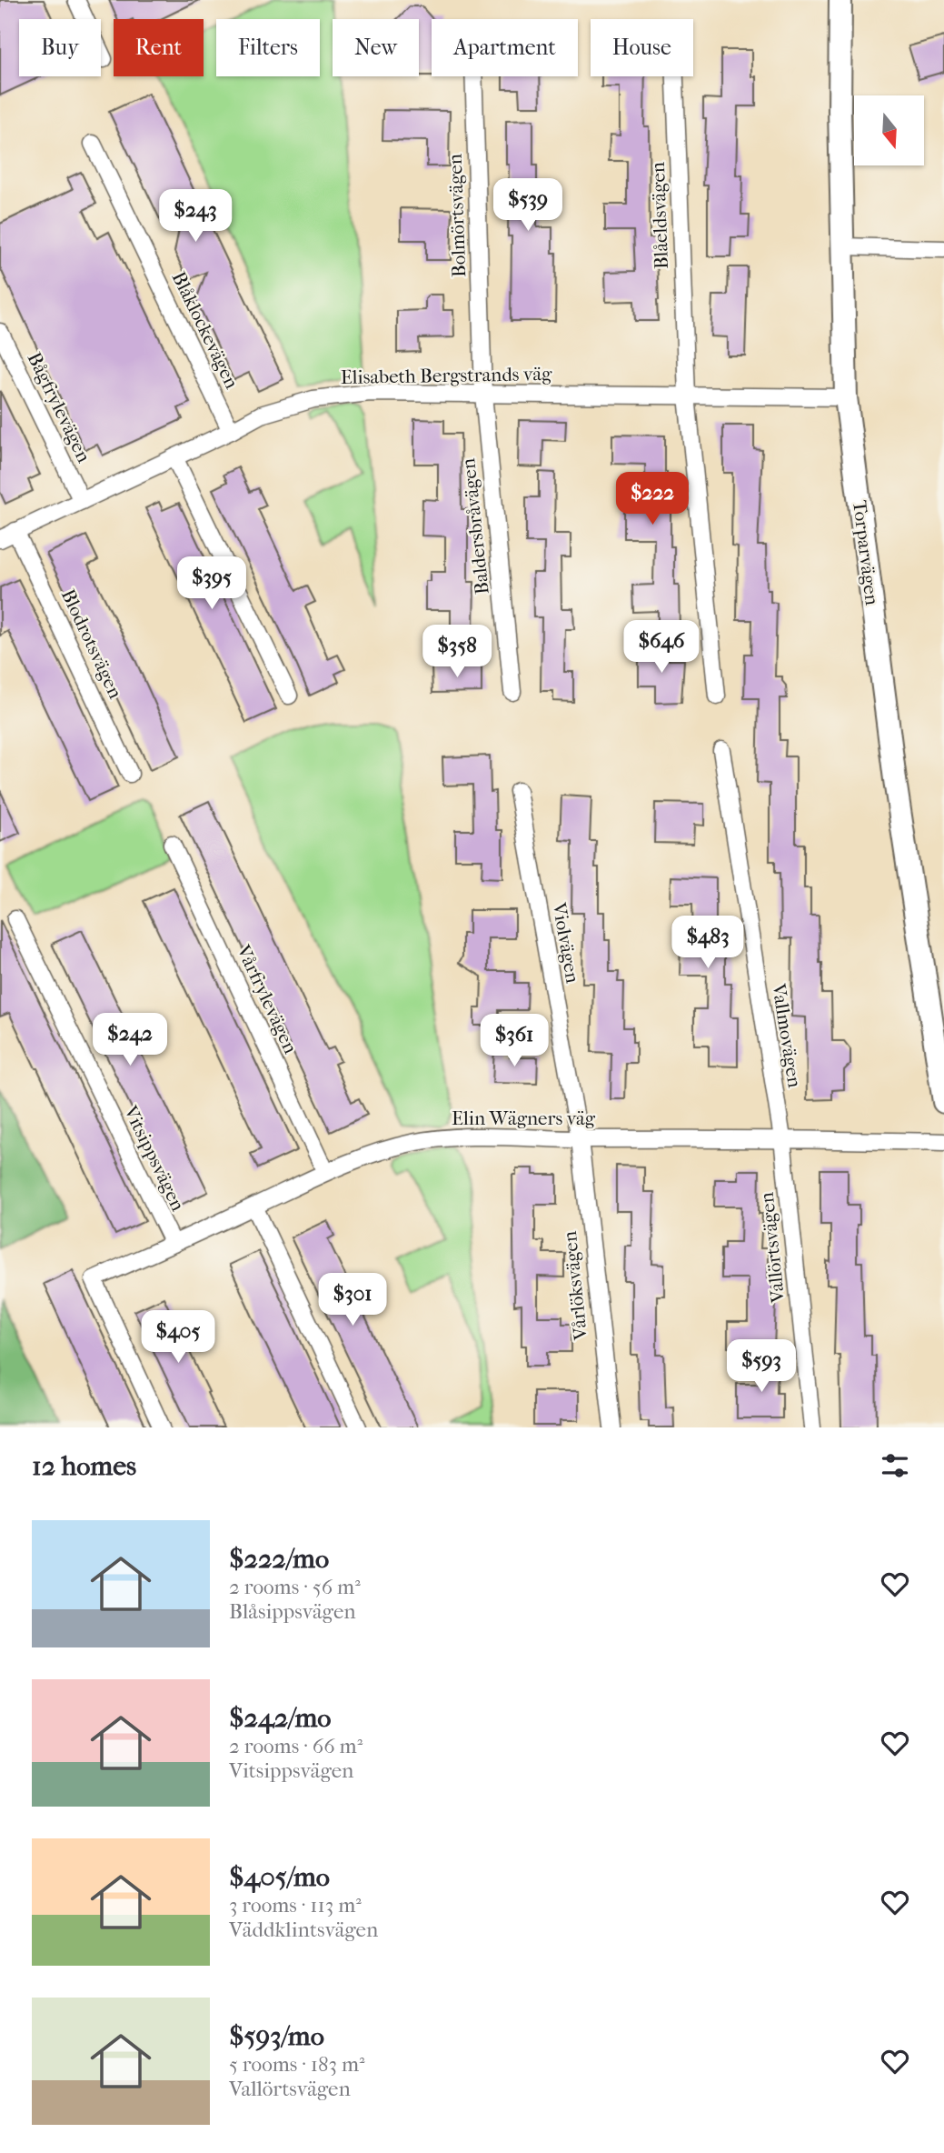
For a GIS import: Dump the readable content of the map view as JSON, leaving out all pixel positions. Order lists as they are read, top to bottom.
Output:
{
  "streets": {
    "street": [
      "Bolmörtsvägen",
      "Blåeldsvägen",
      "Blåklockevägen",
      "Elisabeth Bergstrands väg",
      "Bågfrylevägen",
      "Baldersbråvägen",
      "Torparvägen",
      "Blodrotsvägen",
      "Violvägen",
      "Vårfrylevägen",
      "Vallmovägen",
      "Elin Wägners väg",
      "Vitsippsvägen",
      "Vallörtsvägen",
      "Vårlöksvägen"
    ]
  },
  "crossings": [
    ["Bolmörtsvägen", "Elisabeth Bergstrands väg"],
    ["Bolmörtsvägen", "Baldersbråvägen"],
    ["Blåeldsvägen", "Elisabeth Bergstrands väg"],
    ["Blåklockevägen", "Elisabeth Bergstrands väg"],
    ["Elisabeth Bergstrands väg", "Bågfrylevägen"],
    ["Elisabeth Bergstrands väg", "Baldersbråvägen"],
    ["Elisabeth Bergstrands väg", "Torparvägen"],
    ["Elisabeth Bergstrands väg", "Blodrotsvägen"],
    ["Violvägen", "Elin Wägners väg"],
    ["Violvägen", "Vårlöksvägen"],
    ["Vårfrylevägen", "Elin Wägners väg"],
    ["Vallmovägen", "Elin Wägners väg"],
    ["Vallmovägen", "Vallörtsvägen"],
    ["Elin Wägners väg", "Vitsippsvägen"],
    ["Elin Wägners väg", "Vallörtsvägen"],
    ["Elin Wägners väg", "Vårlöksvägen"]
  ],
  "north": "bottom",
  "page": {
    "chip": [
      "Buy",
      "Rent",
      "Filters",
      "New",
      "Apartment",
      "House"
    ],
    "price": [
      "$539",
      "$243",
      "$222",
      "$395",
      "$646",
      "$358",
      "$483",
      "$242",
      "$361",
      "$301",
      "$405",
      "$593"
    ],
    "heading": "12 homes",
    "list": [
      {
        "name": "$222/mo",
        "note": "2 rooms · 56 m² · Blåsippsvägen"
      },
      {
        "name": "$242/mo",
        "note": "2 rooms · 66 m² · Vitsippsvägen"
      },
      {
        "name": "$405/mo",
        "note": "3 rooms · 113 m² · Väddklintsvägen"
      },
      {
        "name": "$593/mo",
        "note": "5 rooms · 183 m² · Vallörtsvägen"
      }
    ]
  }
}
